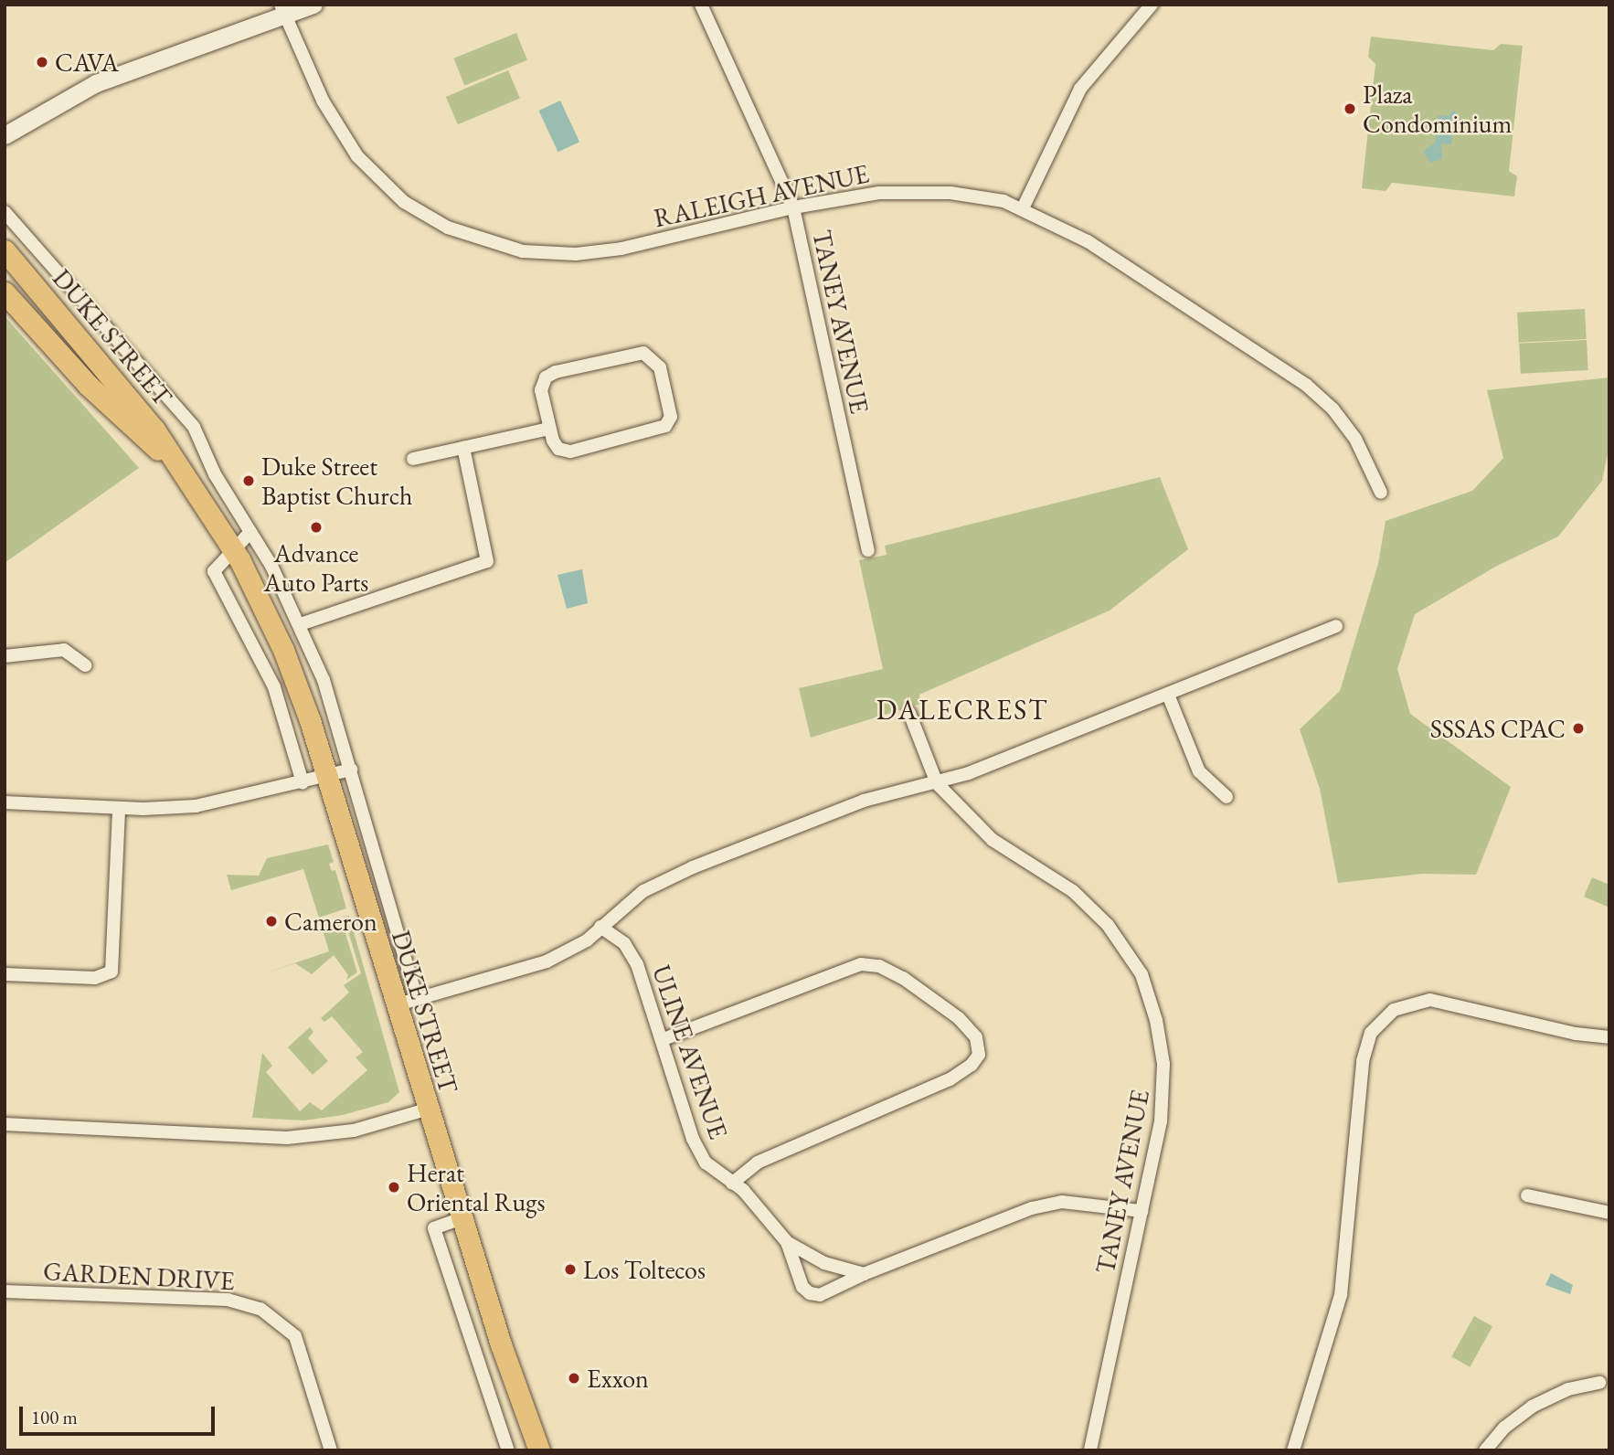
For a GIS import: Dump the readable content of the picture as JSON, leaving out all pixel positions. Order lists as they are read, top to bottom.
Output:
{
  "streets": {
    "main road": ["DUKE STREET"],
    "street": [
      "RALEIGH AVENUE",
      "TANEY AVENUE",
      "ULINE AVENUE",
      "GARDEN DRIVE"
    ]
  },
  "crossings": [
    ["RALEIGH AVENUE", "TANEY AVENUE"]
  ],
  "districts": ["DALECREST"],
  "places": [
    "CAVA",
    "Plaza Condominium",
    "Duke Street Baptist Church",
    "Advance Auto Parts",
    "SSSAS CPAC",
    "Cameron",
    "Herat Oriental Rugs",
    "Los Toltecos",
    "Exxon"
  ],
  "scale_bar": "100 m"
}
